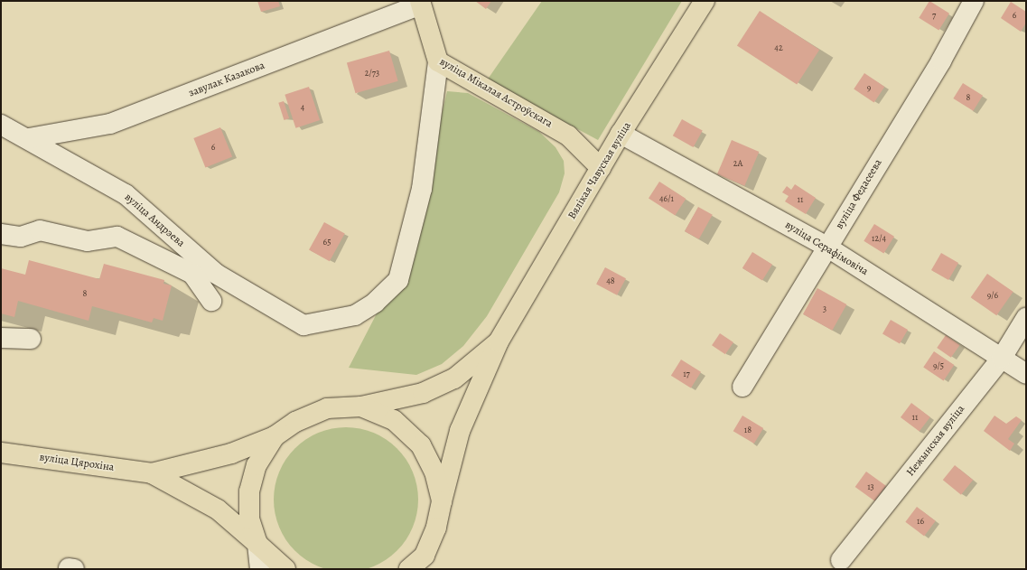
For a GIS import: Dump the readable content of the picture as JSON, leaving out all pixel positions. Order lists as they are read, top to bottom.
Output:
{
  "streets": {
    "main road": ["вуліца Мікалая Астроўскага", "Вялікая Чавуская вуліца", "вуліца Цярохіна"],
    "street": [
      "завулак Казакова",
      "вуліца Федасеева",
      "вуліца Андрэева",
      "вуліца Серафімовіча",
      "Нежынская вуліца"
    ]
  },
  "crossings": [
    ["завулак Казакова", "вуліца Мікалая Астроўскага"],
    ["завулак Казакова", "вуліца Андрэева"],
    ["вуліца Мікалая Астроўскага", "Вялікая Чавуская вуліца"],
    ["вуліца Мікалая Астроўскага", "вуліца Андрэева"],
    ["Вялікая Чавуская вуліца", "вуліца Серафімовіча"],
    ["Вялікая Чавуская вуліца", "вуліца Цярохіна"],
    ["вуліца Федасеева", "вуліца Серафімовіча"],
    ["вуліца Серафімовіча", "Нежынская вуліца"]
  ],
  "house_numbers": [
    "7",
    "6",
    "42",
    "2/73",
    "9",
    "8",
    "4",
    "6",
    "2А",
    "46/1",
    "11",
    "12/4",
    "65",
    "48",
    "8",
    "9/6",
    "3",
    "9/5",
    "17",
    "11",
    "18",
    "13",
    "16"
  ]
}
